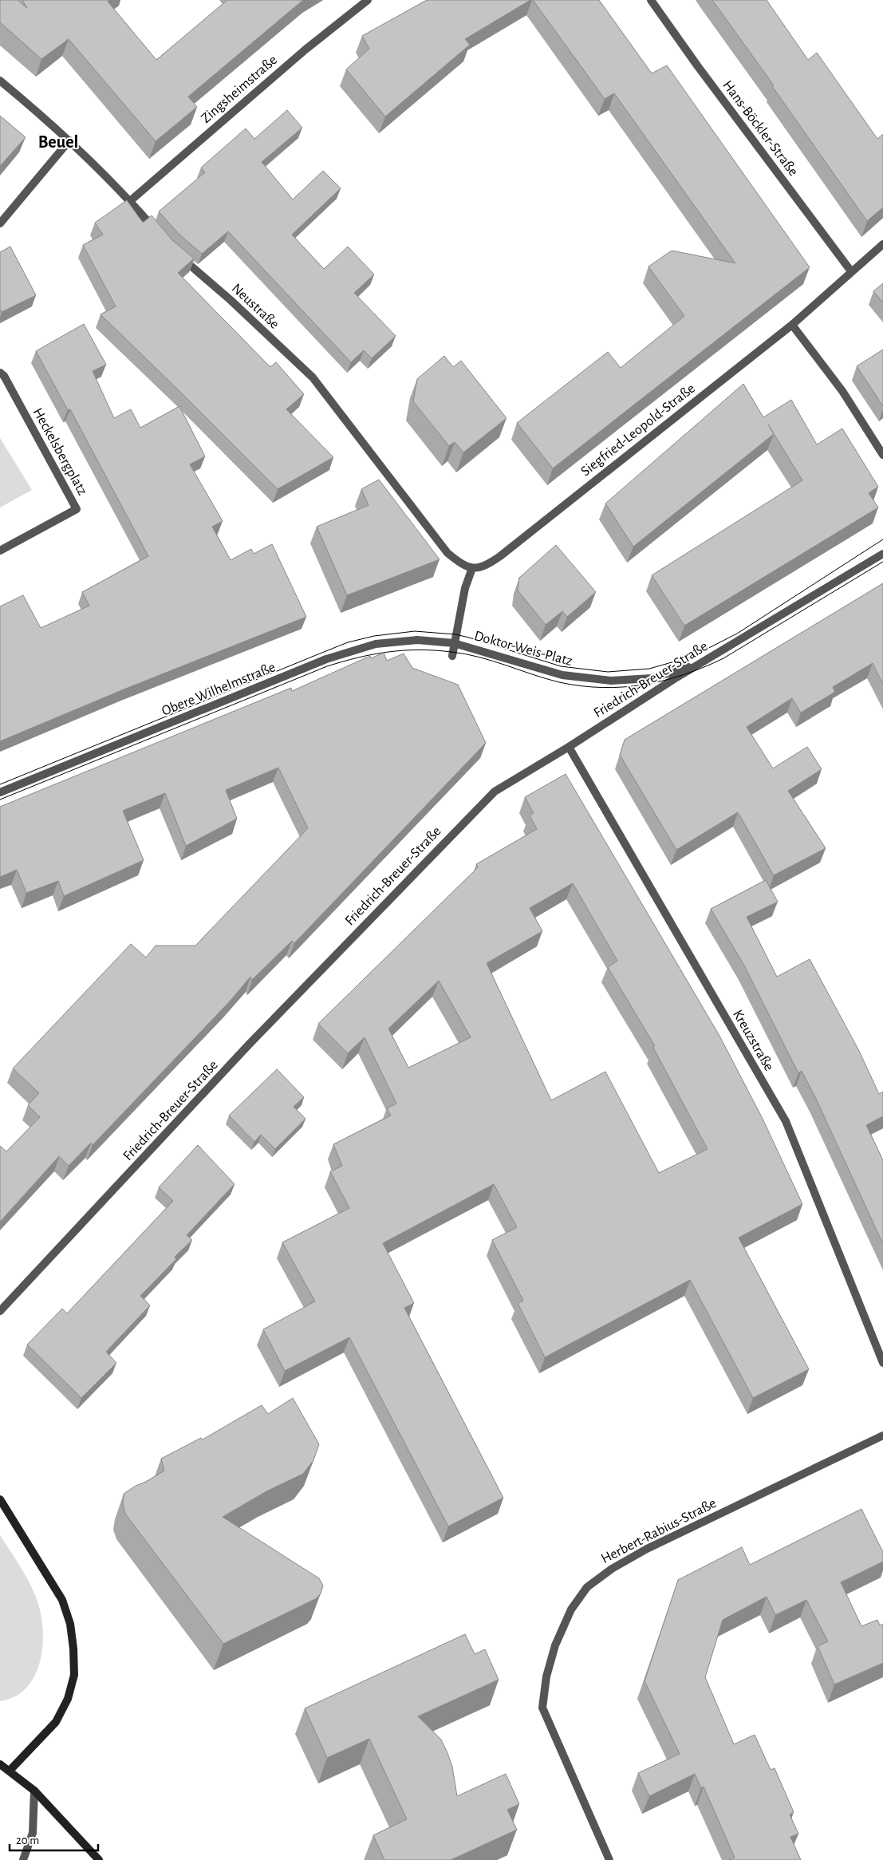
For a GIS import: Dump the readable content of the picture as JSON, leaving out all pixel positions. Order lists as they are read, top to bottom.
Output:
{
  "streets": {
    "street": [
      "Zingsheimstraße",
      "Hans-Böckler-Straße",
      "Neustraße",
      "Siegfried-Leopold-Straße",
      "Heckelsbergplatz",
      "Doktor-Weis-Platz",
      "Friedrich-Breuer-Straße",
      "Obere Wilhelmstraße",
      "Kreuzstraße",
      "Herbert-Rabius-Straße"
    ]
  },
  "crossings": [
    ["Hans-Böckler-Straße", "Siegfried-Leopold-Straße"],
    ["Neustraße", "Siegfried-Leopold-Straße"],
    ["Doktor-Weis-Platz", "Friedrich-Breuer-Straße"],
    ["Doktor-Weis-Platz", "Obere Wilhelmstraße"],
    ["Friedrich-Breuer-Straße", "Kreuzstraße"]
  ],
  "districts": ["Beuel"],
  "scale_bar": "20 m"
}
